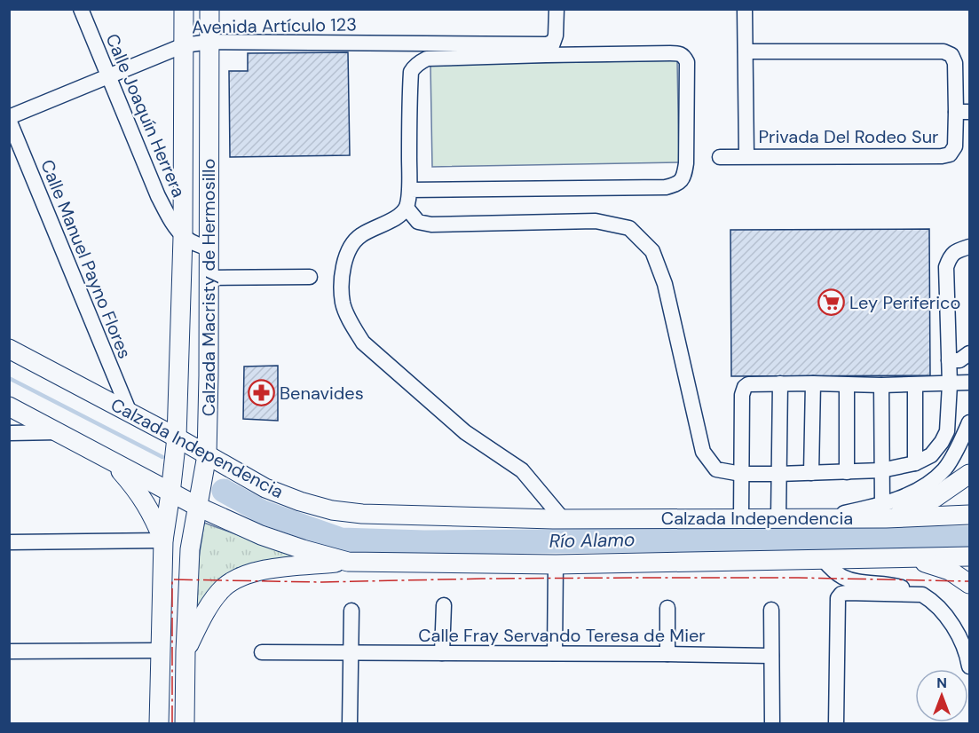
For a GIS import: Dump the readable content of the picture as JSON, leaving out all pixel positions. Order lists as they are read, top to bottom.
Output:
{
  "streets": {
    "main road": ["Calzada Macristy de Hermosillo", "Calzada Independencia"],
    "street": [
      "Avenida Artículo 123",
      "Calle Joaquín Herrera",
      "Privada Del Rodeo Sur",
      "Calle Manuel Payno Flores",
      "Calle Fray Servando Teresa de Mier"
    ]
  },
  "crossings": [
    ["Avenida Artículo 123", "Calle Joaquín Herrera"],
    ["Avenida Artículo 123", "Calle Manuel Payno Flores"],
    ["Avenida Artículo 123", "Calzada Macristy de Hermosillo"],
    ["Calle Joaquín Herrera", "Calzada Macristy de Hermosillo"],
    ["Calle Manuel Payno Flores", "Calzada Independencia"],
    ["Calzada Macristy de Hermosillo", "Calzada Independencia"]
  ],
  "water": ["Río Alamo"],
  "places": {
    "supermarket": ["Ley Periferico"],
    "pharmacy": ["Benavides"]
  },
  "north": "top"
}
